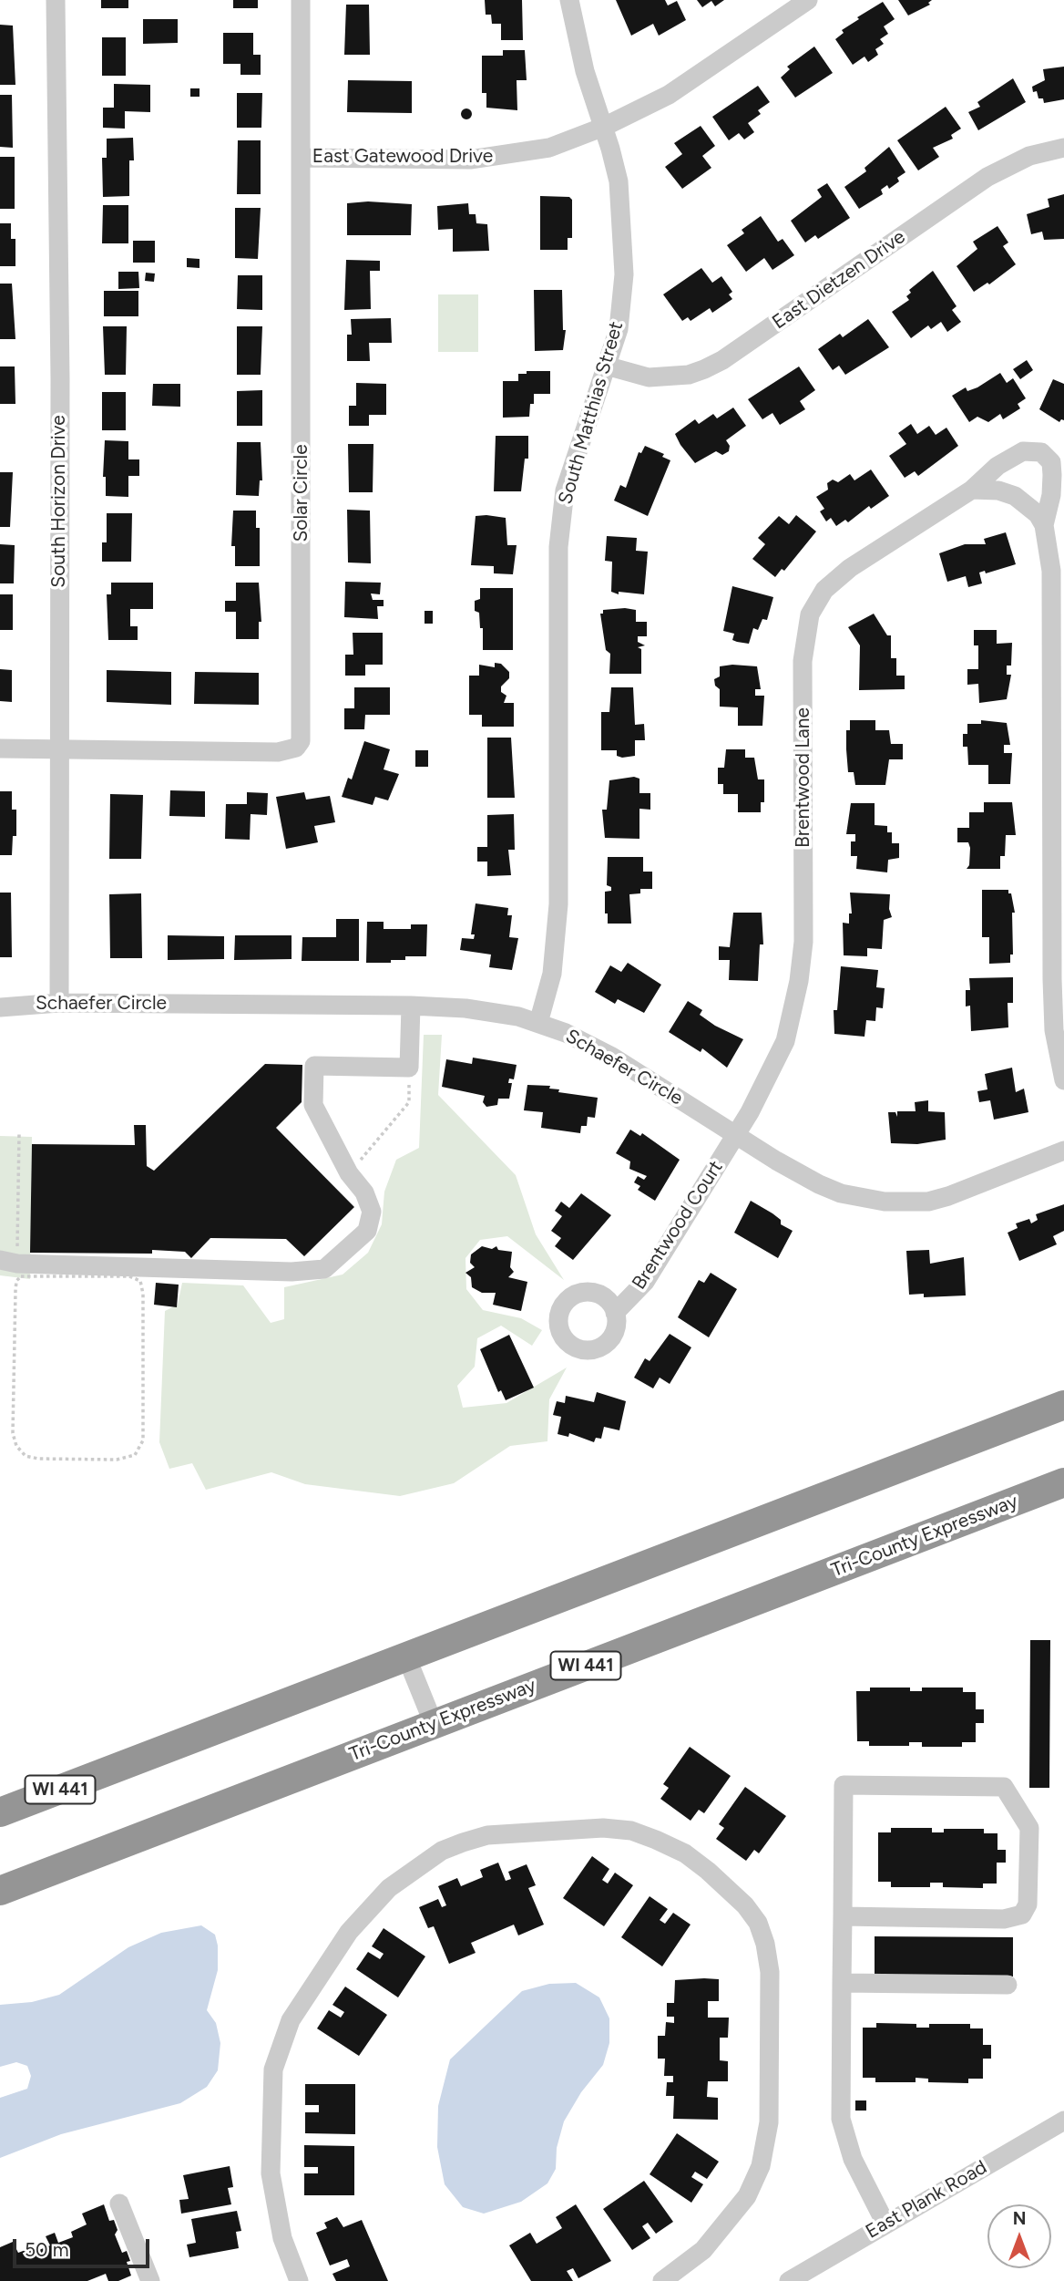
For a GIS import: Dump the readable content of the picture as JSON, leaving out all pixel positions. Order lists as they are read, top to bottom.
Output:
{
  "streets": {
    "highway": ["Tri-County Expressway", "WI 441"],
    "street": [
      "East Gatewood Drive",
      "East Dietzen Drive",
      "South Matthias Street",
      "Solar Circle",
      "South Horizon Drive",
      "Brentwood Lane",
      "Schaefer Circle",
      "Brentwood Court",
      "East Plank Road"
    ]
  },
  "crossings": [
    ["East Gatewood Drive", "South Matthias Street"],
    ["East Gatewood Drive", "Solar Circle"],
    ["East Dietzen Drive", "South Matthias Street"],
    ["South Matthias Street", "Schaefer Circle"],
    ["Solar Circle", "South Horizon Drive"],
    ["South Horizon Drive", "Schaefer Circle"],
    ["Brentwood Lane", "Schaefer Circle"],
    ["Brentwood Lane", "Brentwood Court"],
    ["Schaefer Circle", "Brentwood Court"]
  ],
  "scale_bar": "50 m",
  "north": "top"
}
